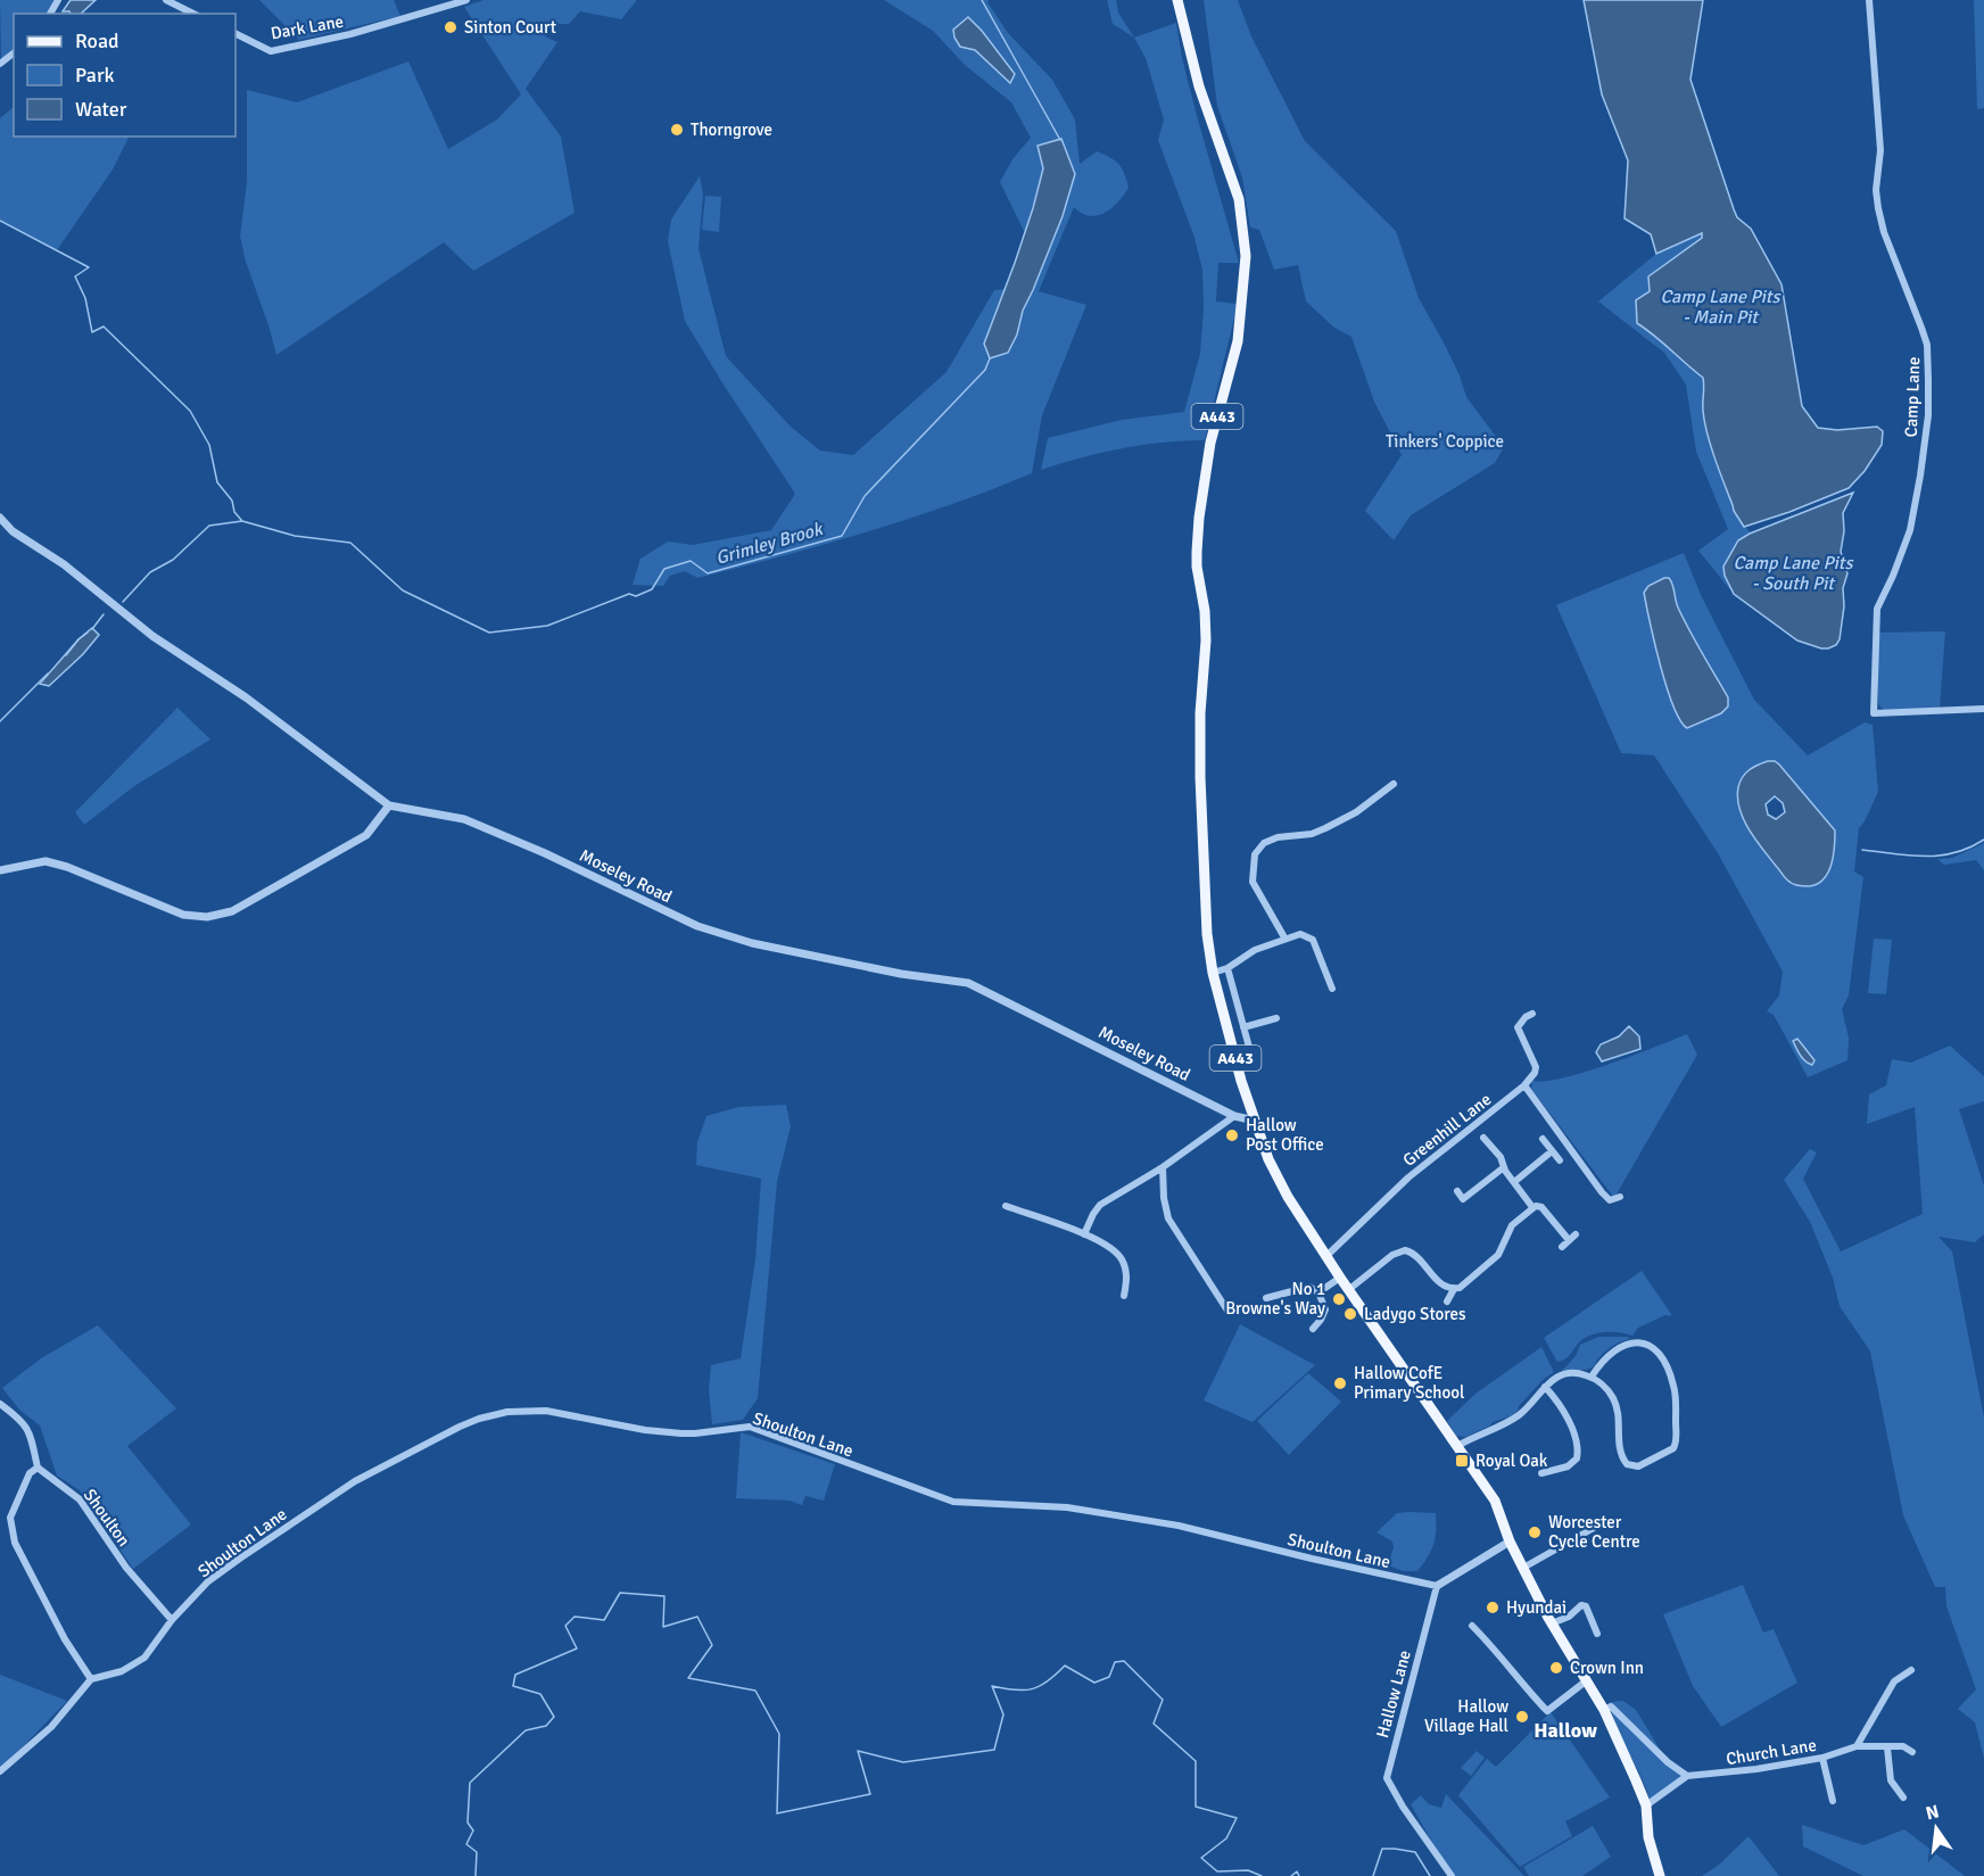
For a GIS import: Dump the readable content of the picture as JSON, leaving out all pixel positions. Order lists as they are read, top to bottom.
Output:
{
  "streets": {
    "main road": ["A443"],
    "street": [
      "Dark Lane",
      "Camp Lane",
      "Moseley Road",
      "Greenhill Lane",
      "Shoulton Lane",
      "Shoulton",
      "Hallow Lane",
      "Church Lane"
    ]
  },
  "crossings": [
    ["A443", "Moseley Road"],
    ["A443", "Greenhill Lane"],
    ["Shoulton Lane", "Shoulton"],
    ["Shoulton Lane", "Hallow Lane"]
  ],
  "districts": ["Hallow"],
  "water": ["Camp Lane Pits - Main Pit", "Grimley Brook", "Camp Lane Pits - South Pit"],
  "parks": ["Tinkers' Coppice"],
  "places": {
    "other": [
      "Sinton Court",
      "Thorngrove",
      "Hallow Post Office",
      "No 1 Browne's Way",
      "Ladygo Stores",
      "Hallow CofE Primary School",
      "Worcester Cycle Centre",
      "Hyundai",
      "Crown Inn",
      "Hallow Village Hall"
    ],
    "transit": ["Royal Oak"]
  },
  "legend": ["Road", "Park", "Water"],
  "north": "top"
}
